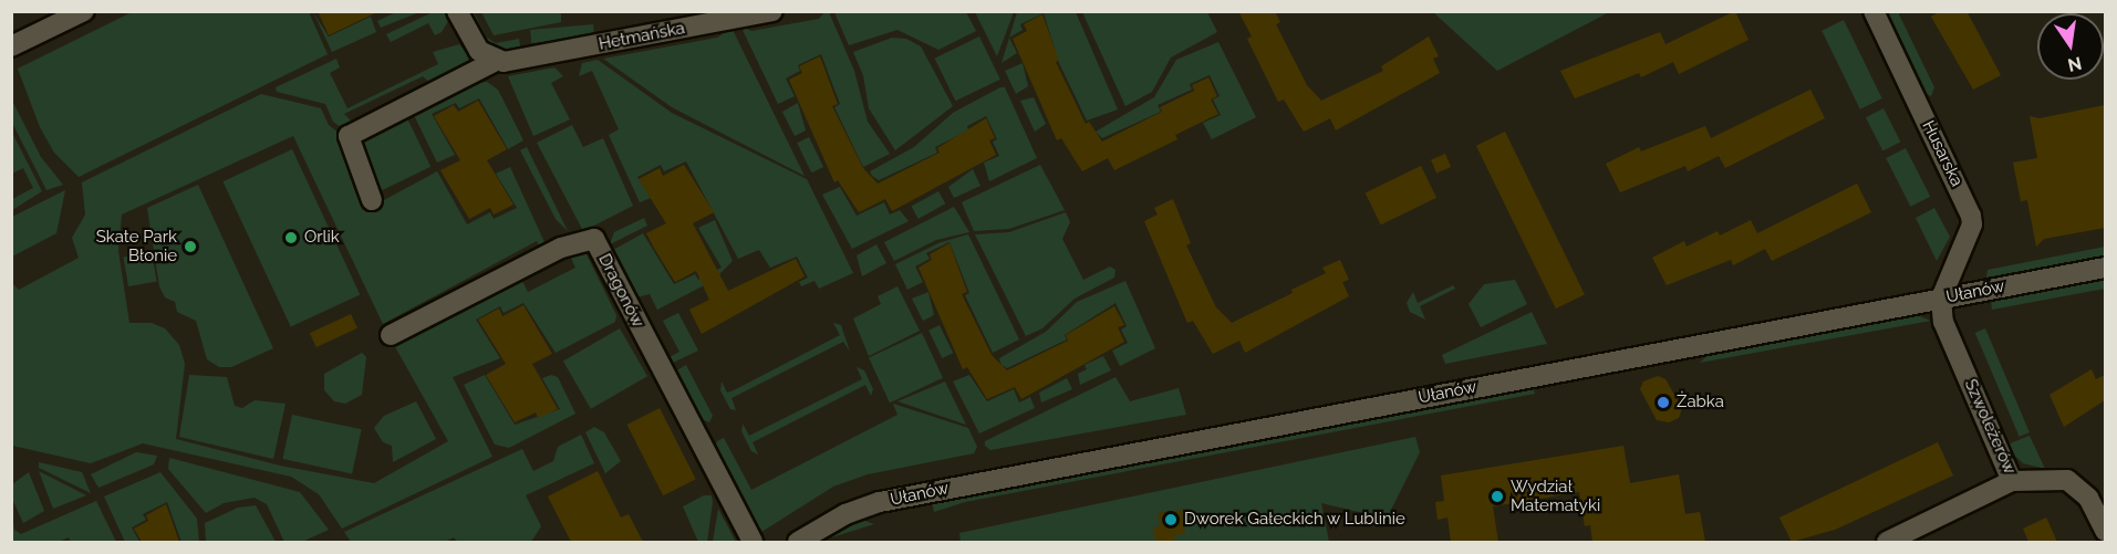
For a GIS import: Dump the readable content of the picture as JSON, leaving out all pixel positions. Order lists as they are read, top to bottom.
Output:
{
  "streets": {
    "street": [
      "Hetmańska",
      "Husarska",
      "Dragonów",
      "Ułanów",
      "Szwoleżerów"
    ]
  },
  "crossings": [
    ["Husarska", "Ułanów"],
    ["Husarska", "Szwoleżerów"],
    ["Ułanów", "Szwoleżerów"]
  ],
  "places": [
    "Orlik",
    "Skate Park Błonie",
    "Żabka",
    "Wydział Matematyki",
    "Dworek Gałeckich w Lublinie"
  ],
  "north": "bottom"
}
